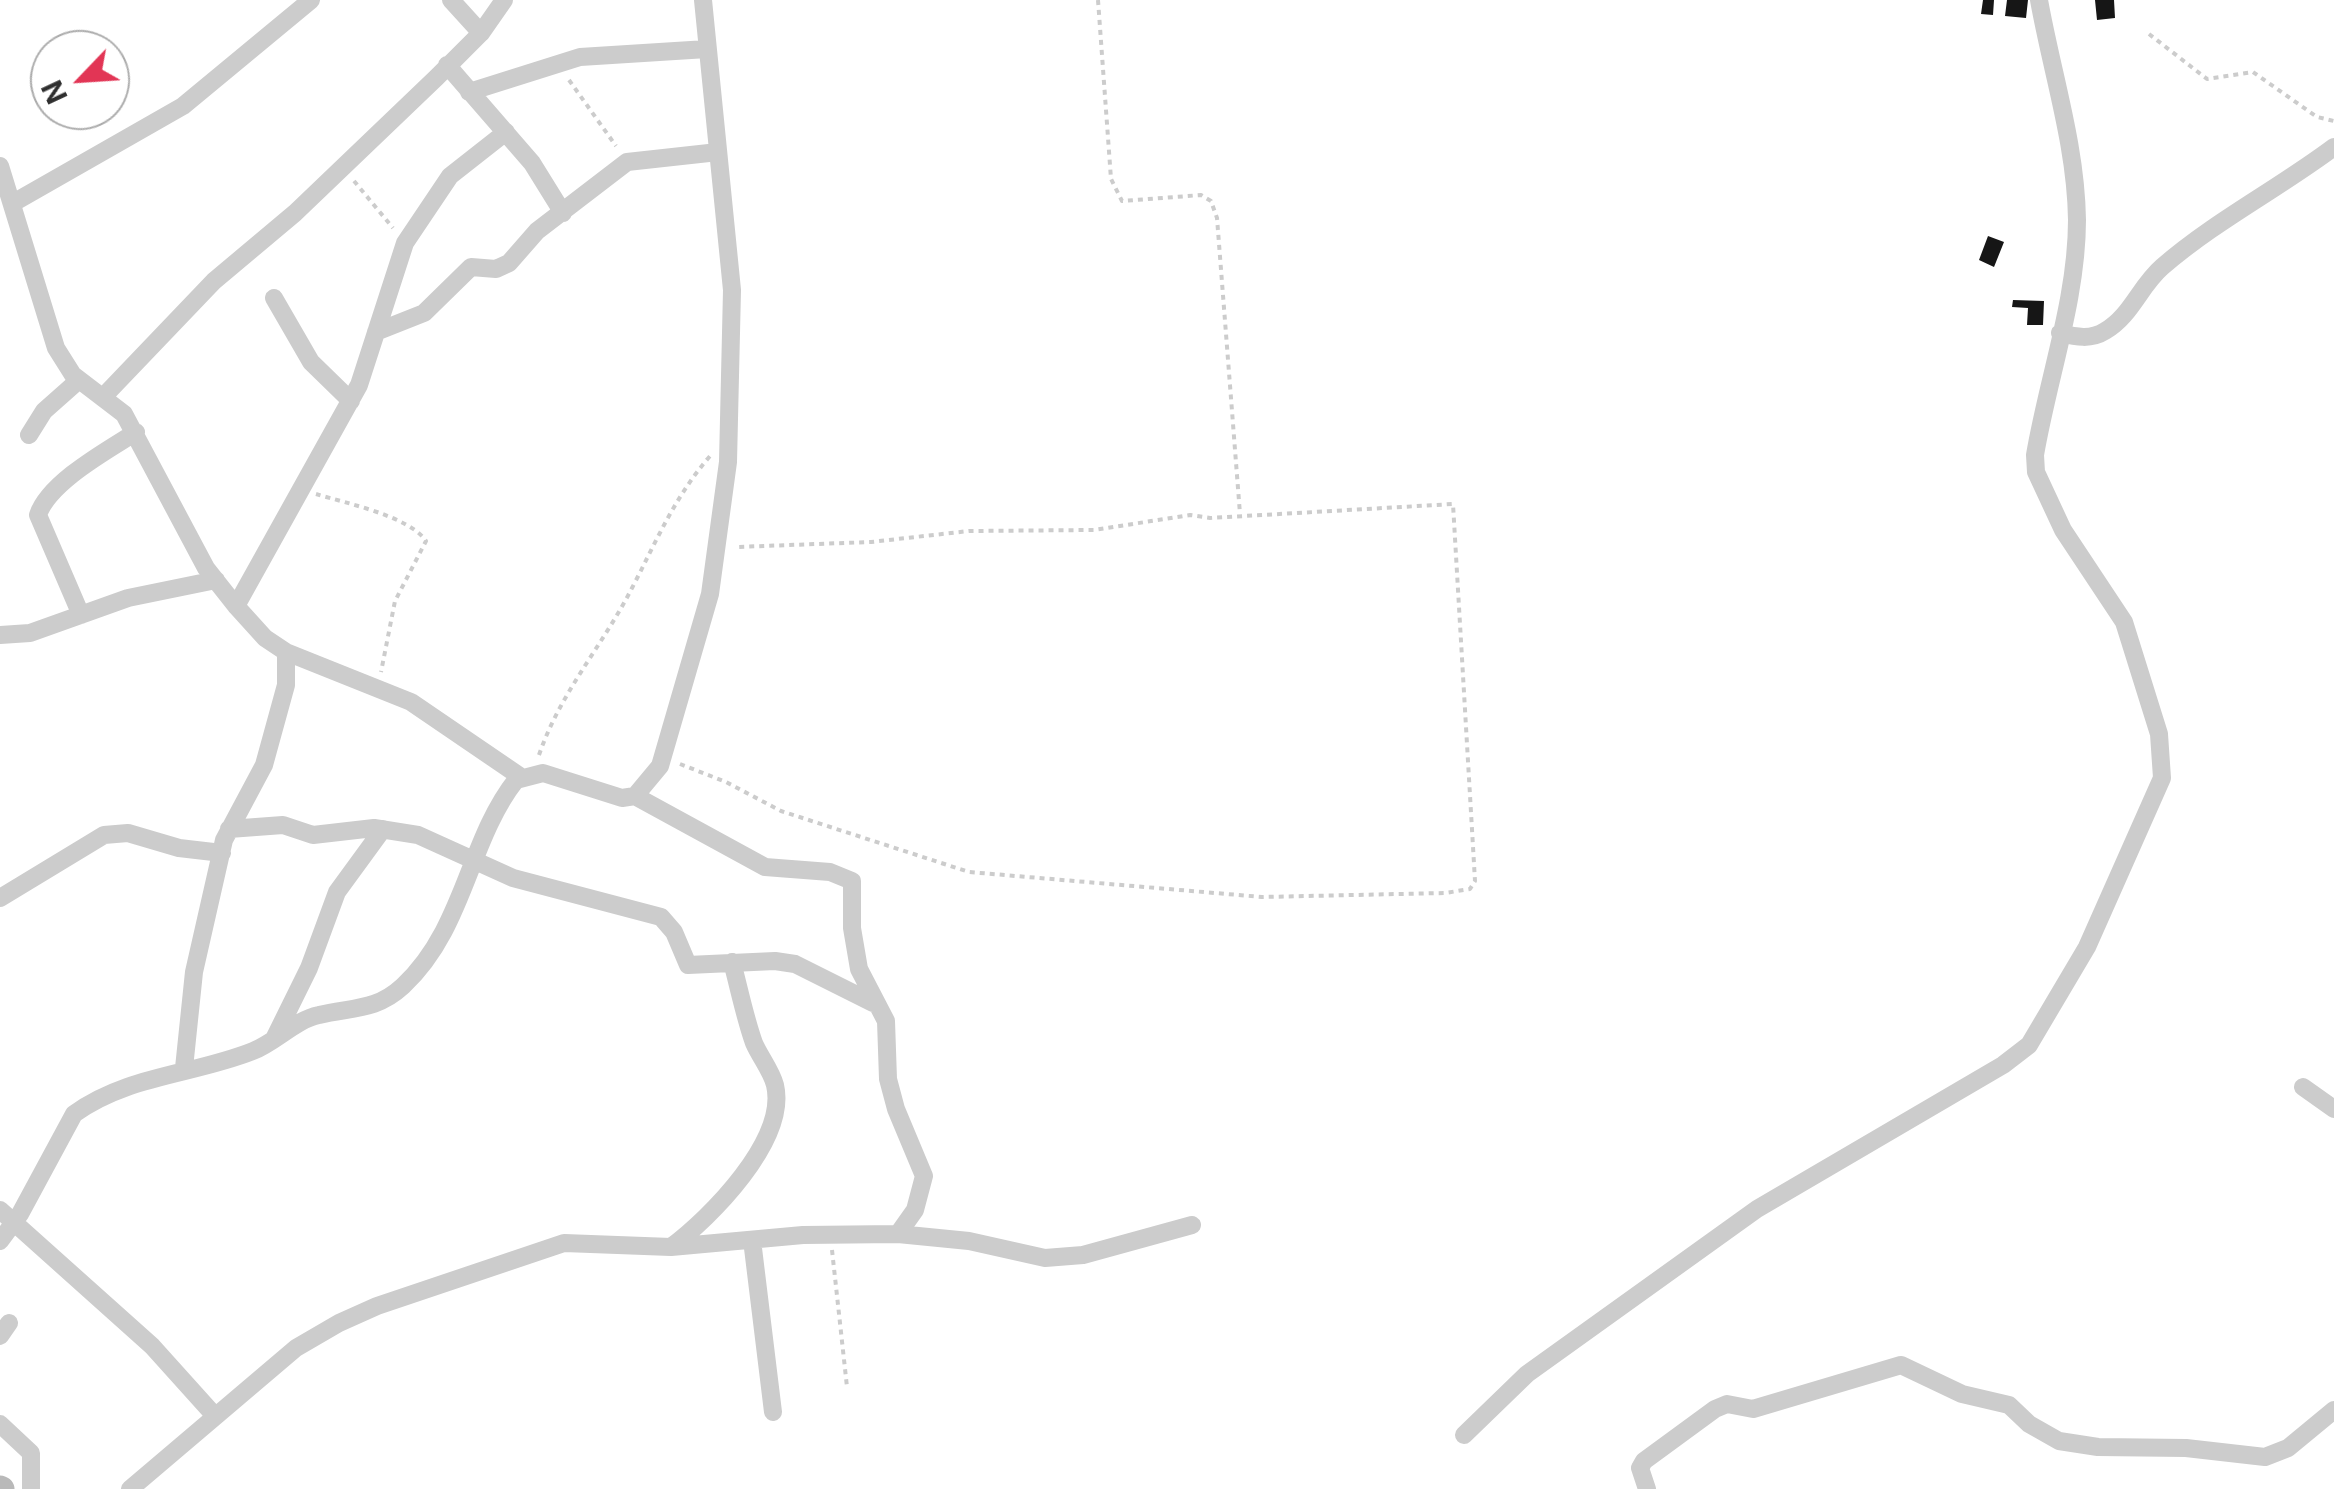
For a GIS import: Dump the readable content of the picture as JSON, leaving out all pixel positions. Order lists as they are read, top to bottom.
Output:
{
  "north": "bottom left"
}
